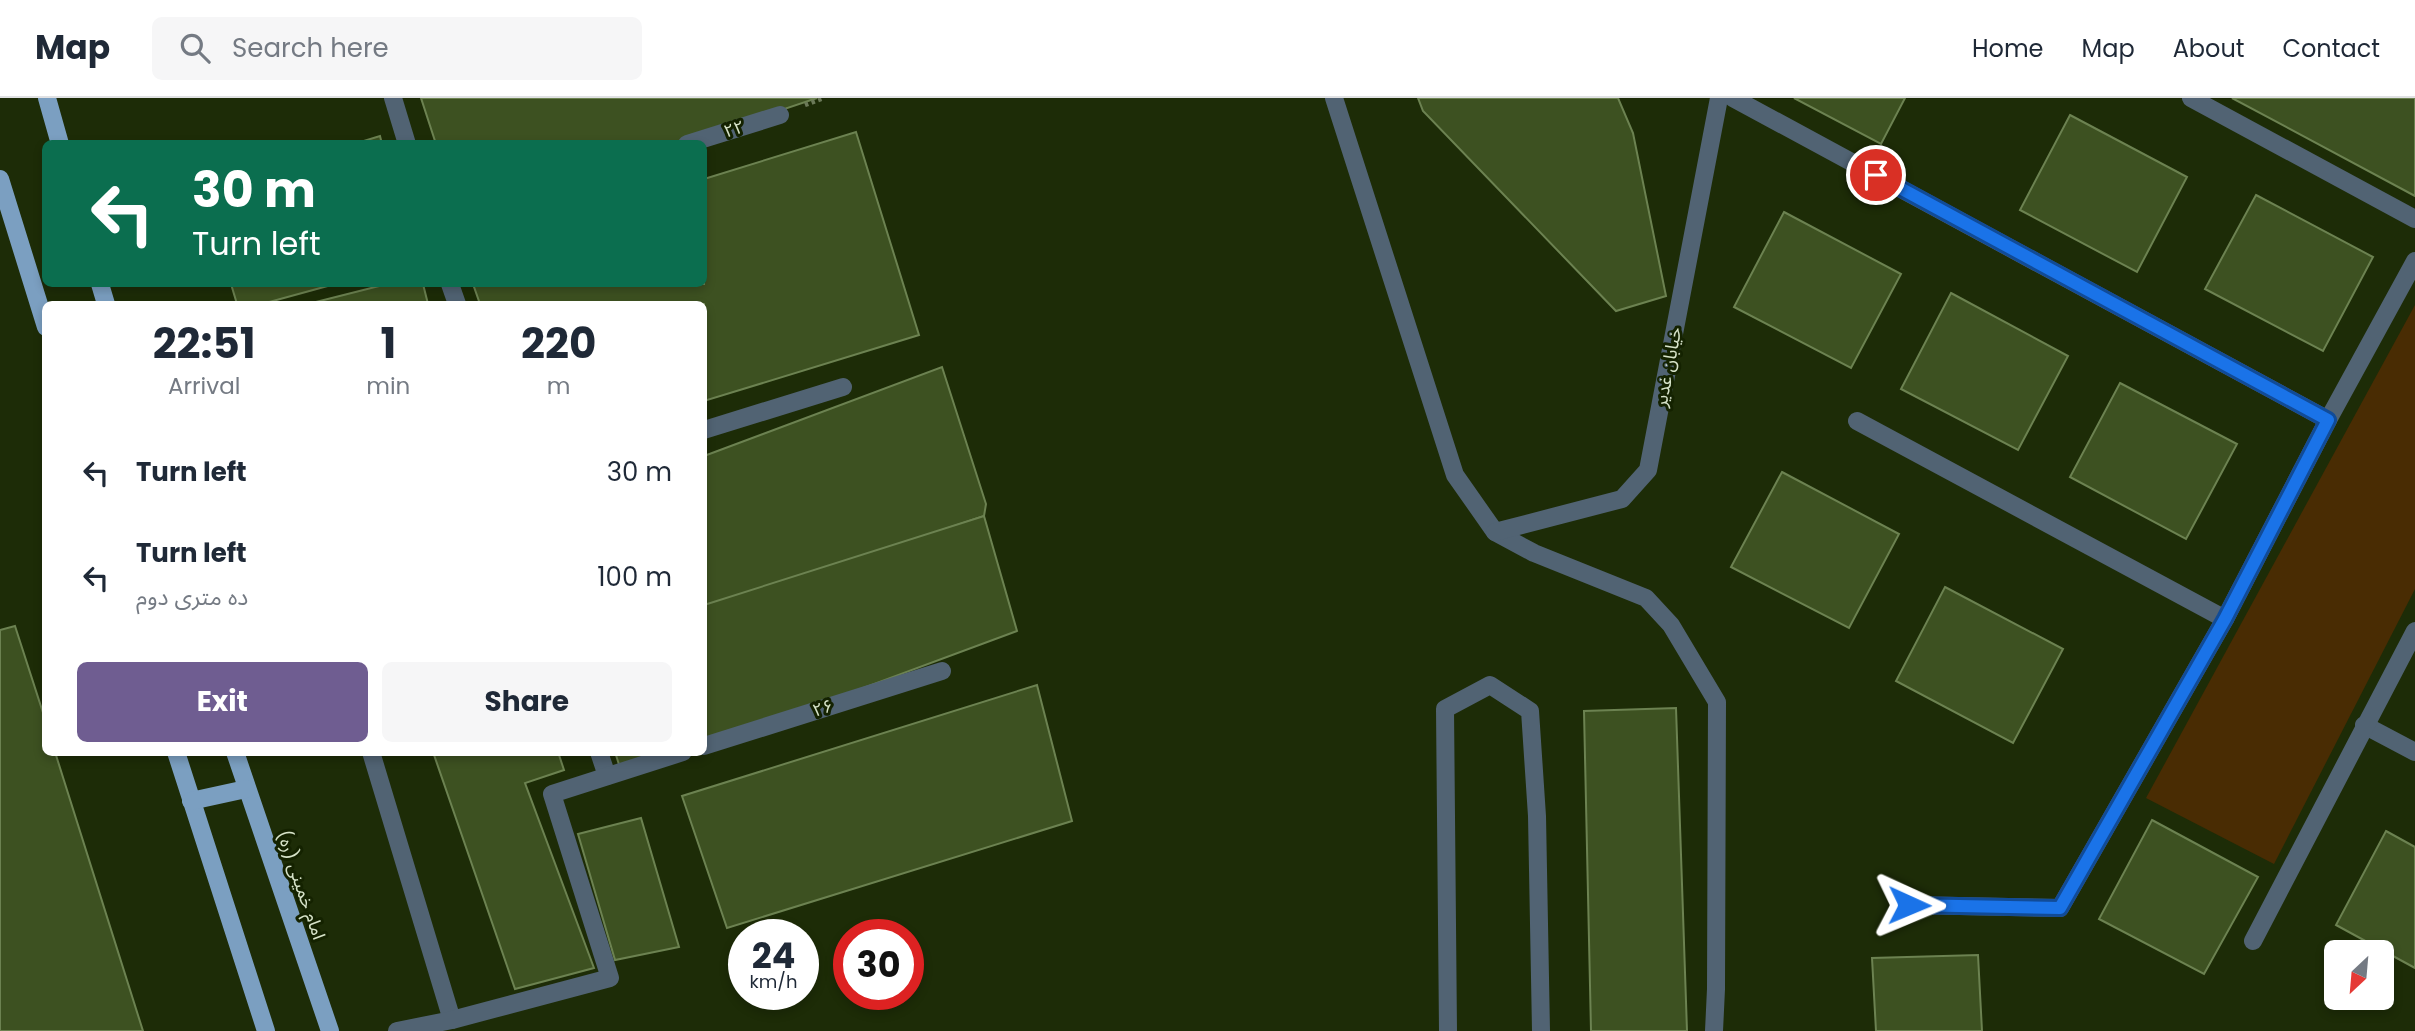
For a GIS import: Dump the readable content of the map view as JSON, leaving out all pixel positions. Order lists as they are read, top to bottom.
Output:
{
  "streets": {
    "main road": ["امام خمینی (ره)"],
    "street": ["۲۲", "خیابان غدیر", "۲۶"]
  },
  "north": "bottom left",
  "page": {
    "header": "Map",
    "search": "Search here",
    "nav": [
      "Home",
      "Map",
      "About",
      "Contact"
    ],
    "turn": ["30 m", "Turn left"],
    "eta": [
      "22:51",
      "Arrival",
      "1",
      "min",
      "220",
      "m"
    ],
    "list": [
      {
        "name": "Turn left",
        "value": "30 m"
      },
      {
        "name": "Turn left",
        "note": "ده متری دوم",
        "value": "100 m"
      }
    ],
    "buttons": ["Exit", "Share"],
    "speed": "24 km/h",
    "limit": "30"
  }
}
